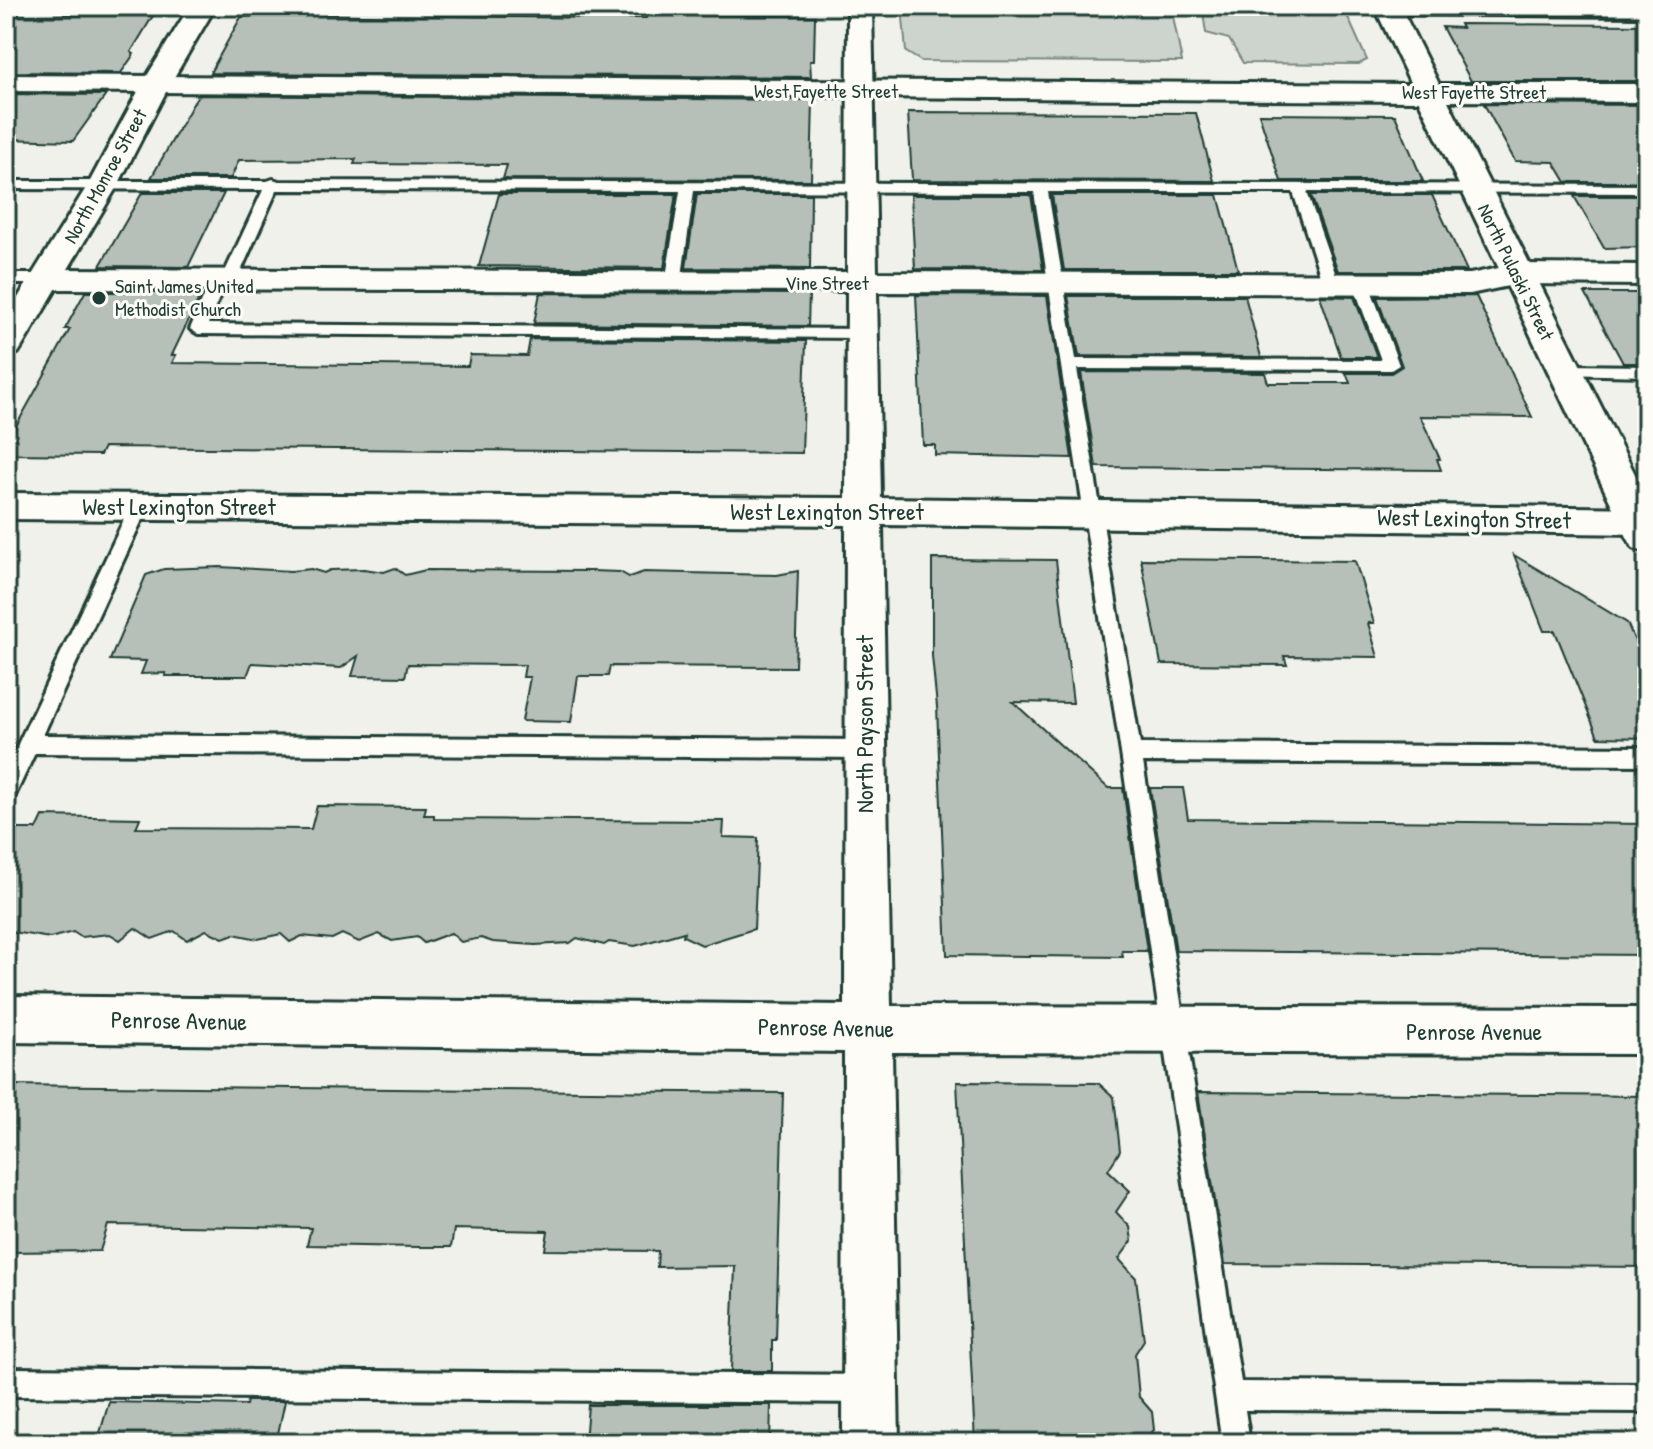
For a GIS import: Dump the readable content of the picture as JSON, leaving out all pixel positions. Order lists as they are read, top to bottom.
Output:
{
  "streets": {
    "street": [
      "West Fayette Street",
      "North Monroe Street",
      "North Pulaski Street",
      "Vine Street",
      "West Lexington Street",
      "North Payson Street",
      "Penrose Avenue"
    ]
  },
  "crossings": [
    ["West Fayette Street", "North Monroe Street"],
    ["West Fayette Street", "North Pulaski Street"],
    ["West Fayette Street", "North Payson Street"],
    ["North Monroe Street", "Vine Street"],
    ["North Pulaski Street", "Vine Street"],
    ["North Pulaski Street", "West Lexington Street"],
    ["Vine Street", "North Payson Street"],
    ["West Lexington Street", "North Payson Street"],
    ["North Payson Street", "Penrose Avenue"]
  ],
  "places": ["Saint James United Methodist Church"]
}
